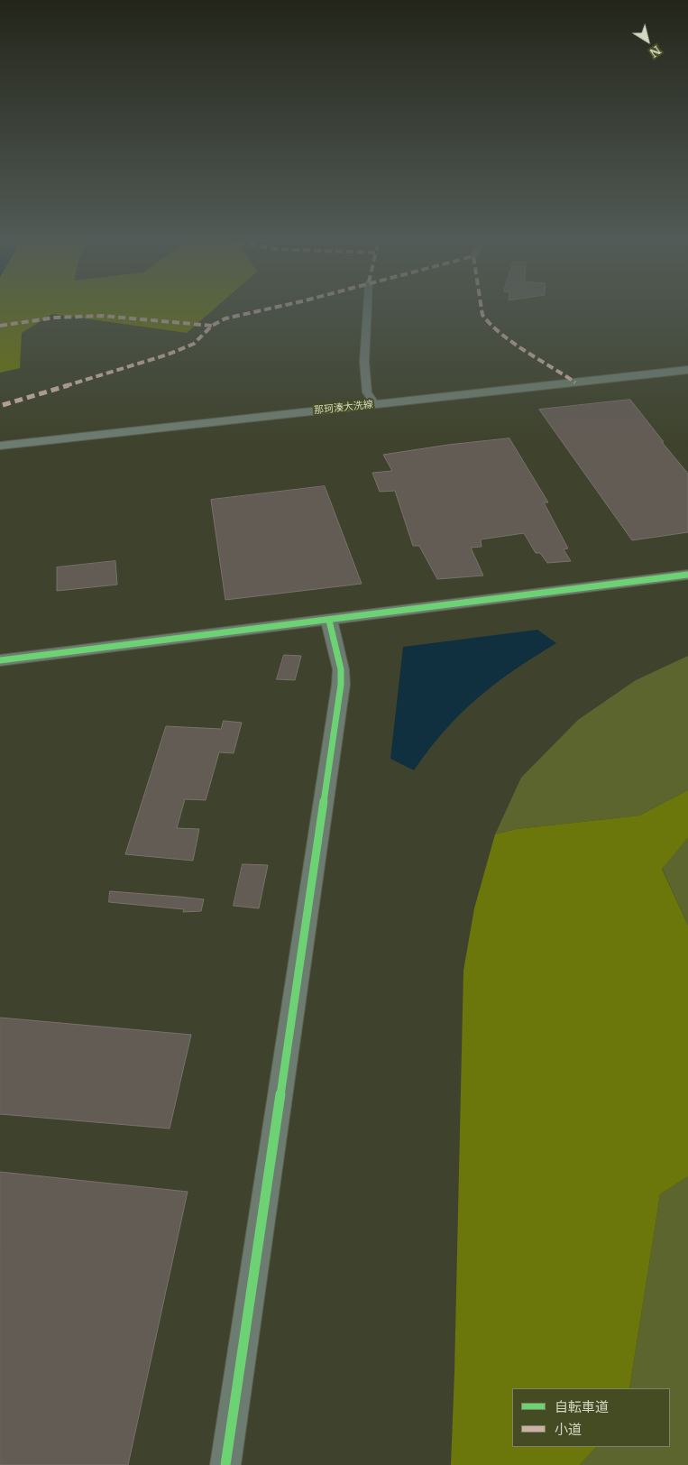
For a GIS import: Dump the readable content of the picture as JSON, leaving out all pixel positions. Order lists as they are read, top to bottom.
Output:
{
  "streets": {
    "street": ["那珂湊大洗線"]
  },
  "legend": ["自転車道", "小道"],
  "north": "bottom right"
}
